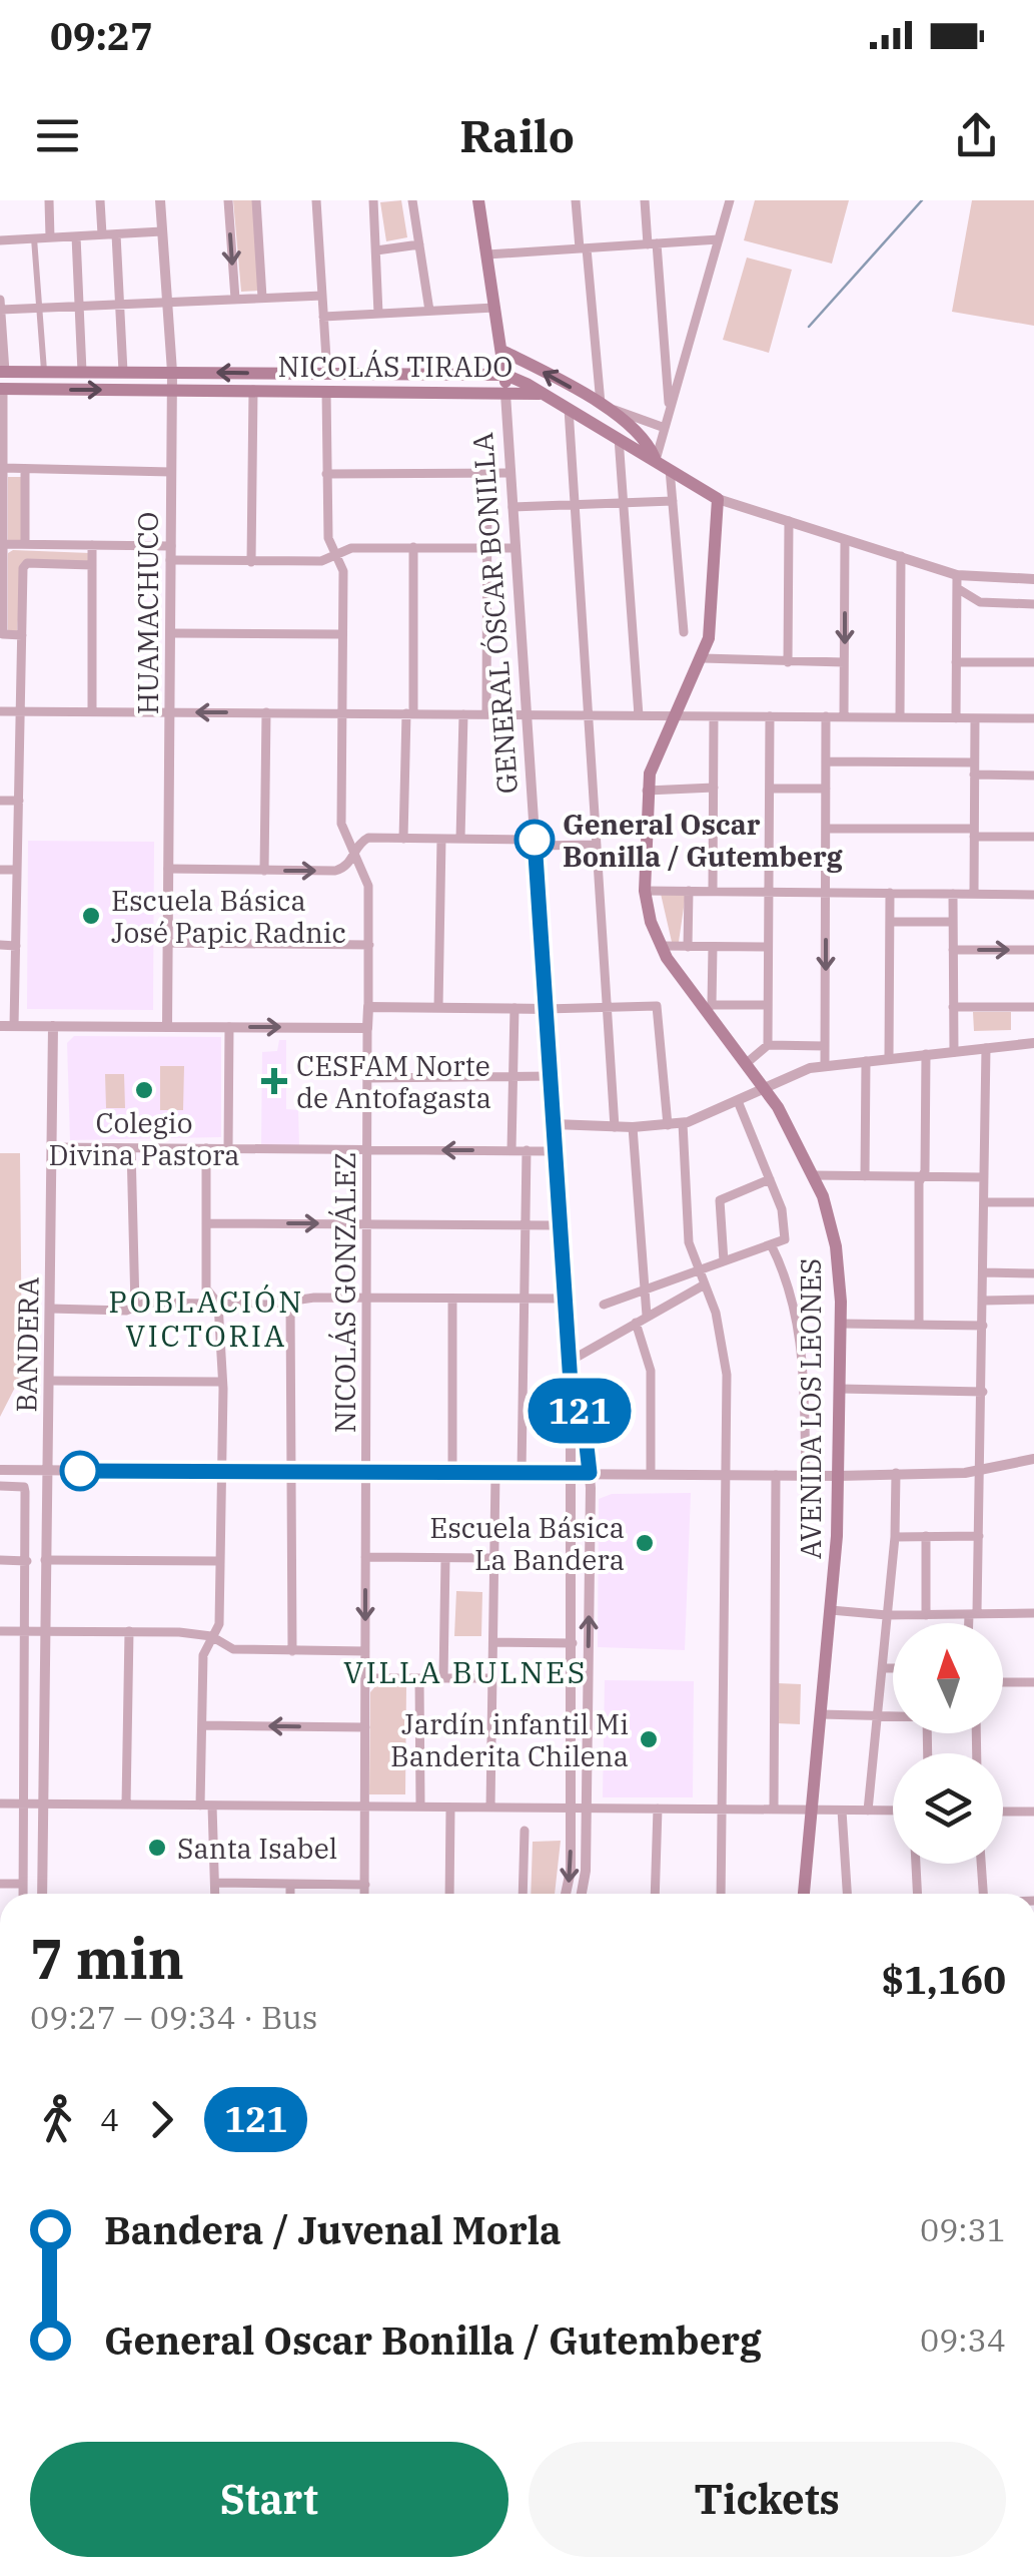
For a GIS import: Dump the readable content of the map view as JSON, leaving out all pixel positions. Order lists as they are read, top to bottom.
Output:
{
  "streets": {
    "main road": ["NICOLÁS TIRADO", "GENERAL ÓSCAR BONILLA", "AVENIDA LOS LEONES"],
    "street": ["HUAMACHUCO", "NICOLÁS GONZÁLEZ", "BANDERA"]
  },
  "crossings": [
    ["NICOLÁS TIRADO", "HUAMACHUCO"],
    ["NICOLÁS TIRADO", "GENERAL ÓSCAR BONILLA"],
    ["NICOLÁS TIRADO", "NICOLÁS GONZÁLEZ"]
  ],
  "districts": ["POBLACIÓN VICTORIA", "VILLA BULNES"],
  "places": {
    "other": [
      "General Oscar Bonilla / Gutemberg",
      "Escuela Básica José Papic Radnic",
      "Colegio Divina Pastora",
      "Escuela Básica La Bandera",
      "Jardín infantil Mi Banderita Chilena",
      "Santa Isabel"
    ],
    "health": ["CESFAM Norte de Antofagasta"]
  },
  "lines": ["bus line 121"],
  "north": "top",
  "page": {
    "status": "09:27",
    "header": "Railo",
    "on_map": "121",
    "heading": ["7 min", "09:27 – 09:34 · Bus", "$1,160"],
    "legs": ["4", "121"],
    "list": [
      {
        "name": "Bandera / Juvenal Morla",
        "value": "09:31"
      },
      {
        "name": "General Oscar Bonilla / Gutemberg",
        "value": "09:34"
      }
    ],
    "buttons": ["Start", "Tickets"]
  }
}
